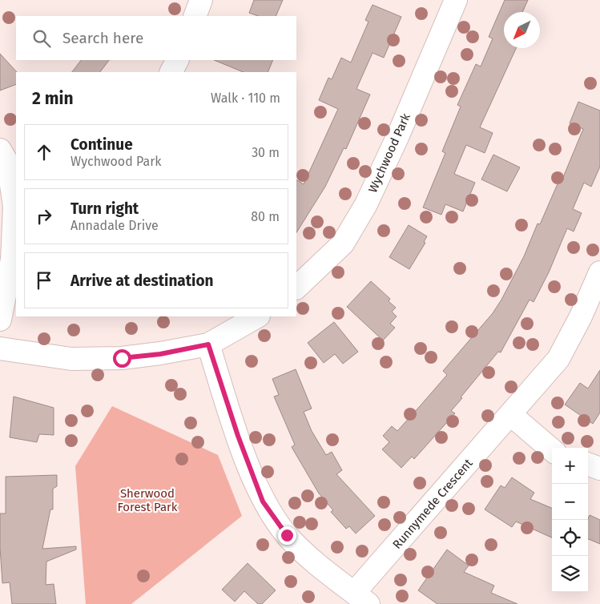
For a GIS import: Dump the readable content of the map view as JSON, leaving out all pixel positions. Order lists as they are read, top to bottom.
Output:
{
  "streets": {
    "street": ["Wychwood Park", "Runnymede Crescent"]
  },
  "parks": ["Sherwood Forest Park"],
  "north": "bottom left",
  "page": {
    "search": "Search here",
    "heading": ["2 min", "Walk · 110 m"],
    "list": [
      ["Continue", "Wychwood Park", "30 m"],
      ["Turn right", "Annadale Drive", "80 m"],
      "Arrive at destination"
    ],
    "map_buttons": ["+", "−"]
  }
}
